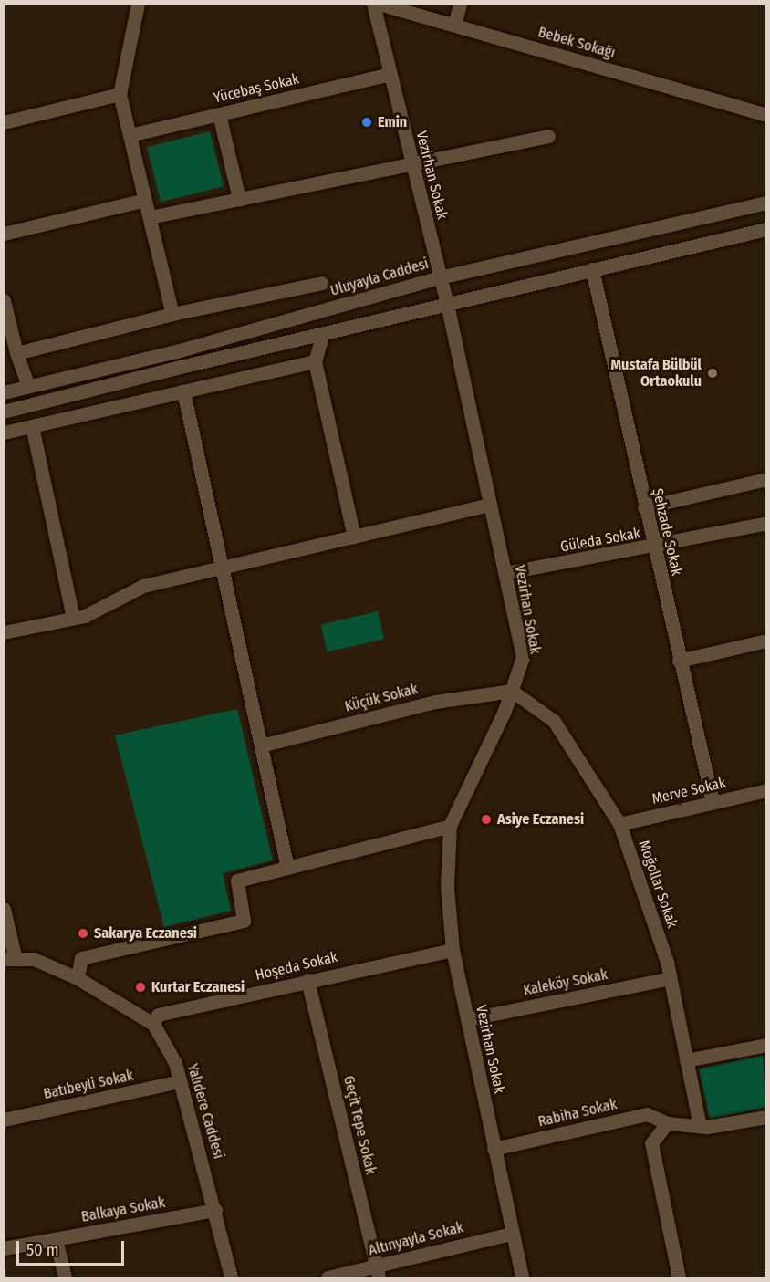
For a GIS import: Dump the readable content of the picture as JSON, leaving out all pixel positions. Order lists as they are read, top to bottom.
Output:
{
  "streets": {
    "street": [
      "Bebek Sokağı",
      "Yücebaş Sokak",
      "Vezirhan Sokak",
      "Uluyayla Caddesi",
      "Şehzade Sokak",
      "Güleda Sokak",
      "Küçük Sokak",
      "Merve Sokak",
      "Moğollar Sokak",
      "Hoşeda Sokak",
      "Kaleköy Sokak",
      "Batıbeyli Sokak",
      "Yalıdere Caddesi",
      "Rabiha Sokak",
      "Geçit Tepe Sokak",
      "Balkaya Sokak",
      "Altınyayla Sokak"
    ]
  },
  "crossings": [
    ["Yücebaş Sokak", "Vezirhan Sokak"],
    ["Vezirhan Sokak", "Uluyayla Caddesi"],
    ["Vezirhan Sokak", "Güleda Sokak"],
    ["Vezirhan Sokak", "Küçük Sokak"],
    ["Vezirhan Sokak", "Moğollar Sokak"],
    ["Vezirhan Sokak", "Hoşeda Sokak"],
    ["Vezirhan Sokak", "Kaleköy Sokak"],
    ["Vezirhan Sokak", "Rabiha Sokak"],
    ["Vezirhan Sokak", "Altınyayla Sokak"],
    ["Şehzade Sokak", "Güleda Sokak"],
    ["Şehzade Sokak", "Merve Sokak"],
    ["Küçük Sokak", "Moğollar Sokak"],
    ["Merve Sokak", "Moğollar Sokak"],
    ["Moğollar Sokak", "Kaleköy Sokak"],
    ["Moğollar Sokak", "Rabiha Sokak"],
    ["Hoşeda Sokak", "Yalıdere Caddesi"],
    ["Hoşeda Sokak", "Geçit Tepe Sokak"],
    ["Batıbeyli Sokak", "Yalıdere Caddesi"],
    ["Yalıdere Caddesi", "Balkaya Sokak"],
    ["Geçit Tepe Sokak", "Altınyayla Sokak"]
  ],
  "places": [
    "Emin",
    "Mustafa Bülbül Ortaokulu",
    "Asiye Eczanesi",
    "Sakarya Eczanesi",
    "Kurtar Eczanesi"
  ],
  "scale_bar": "50 m"
}
